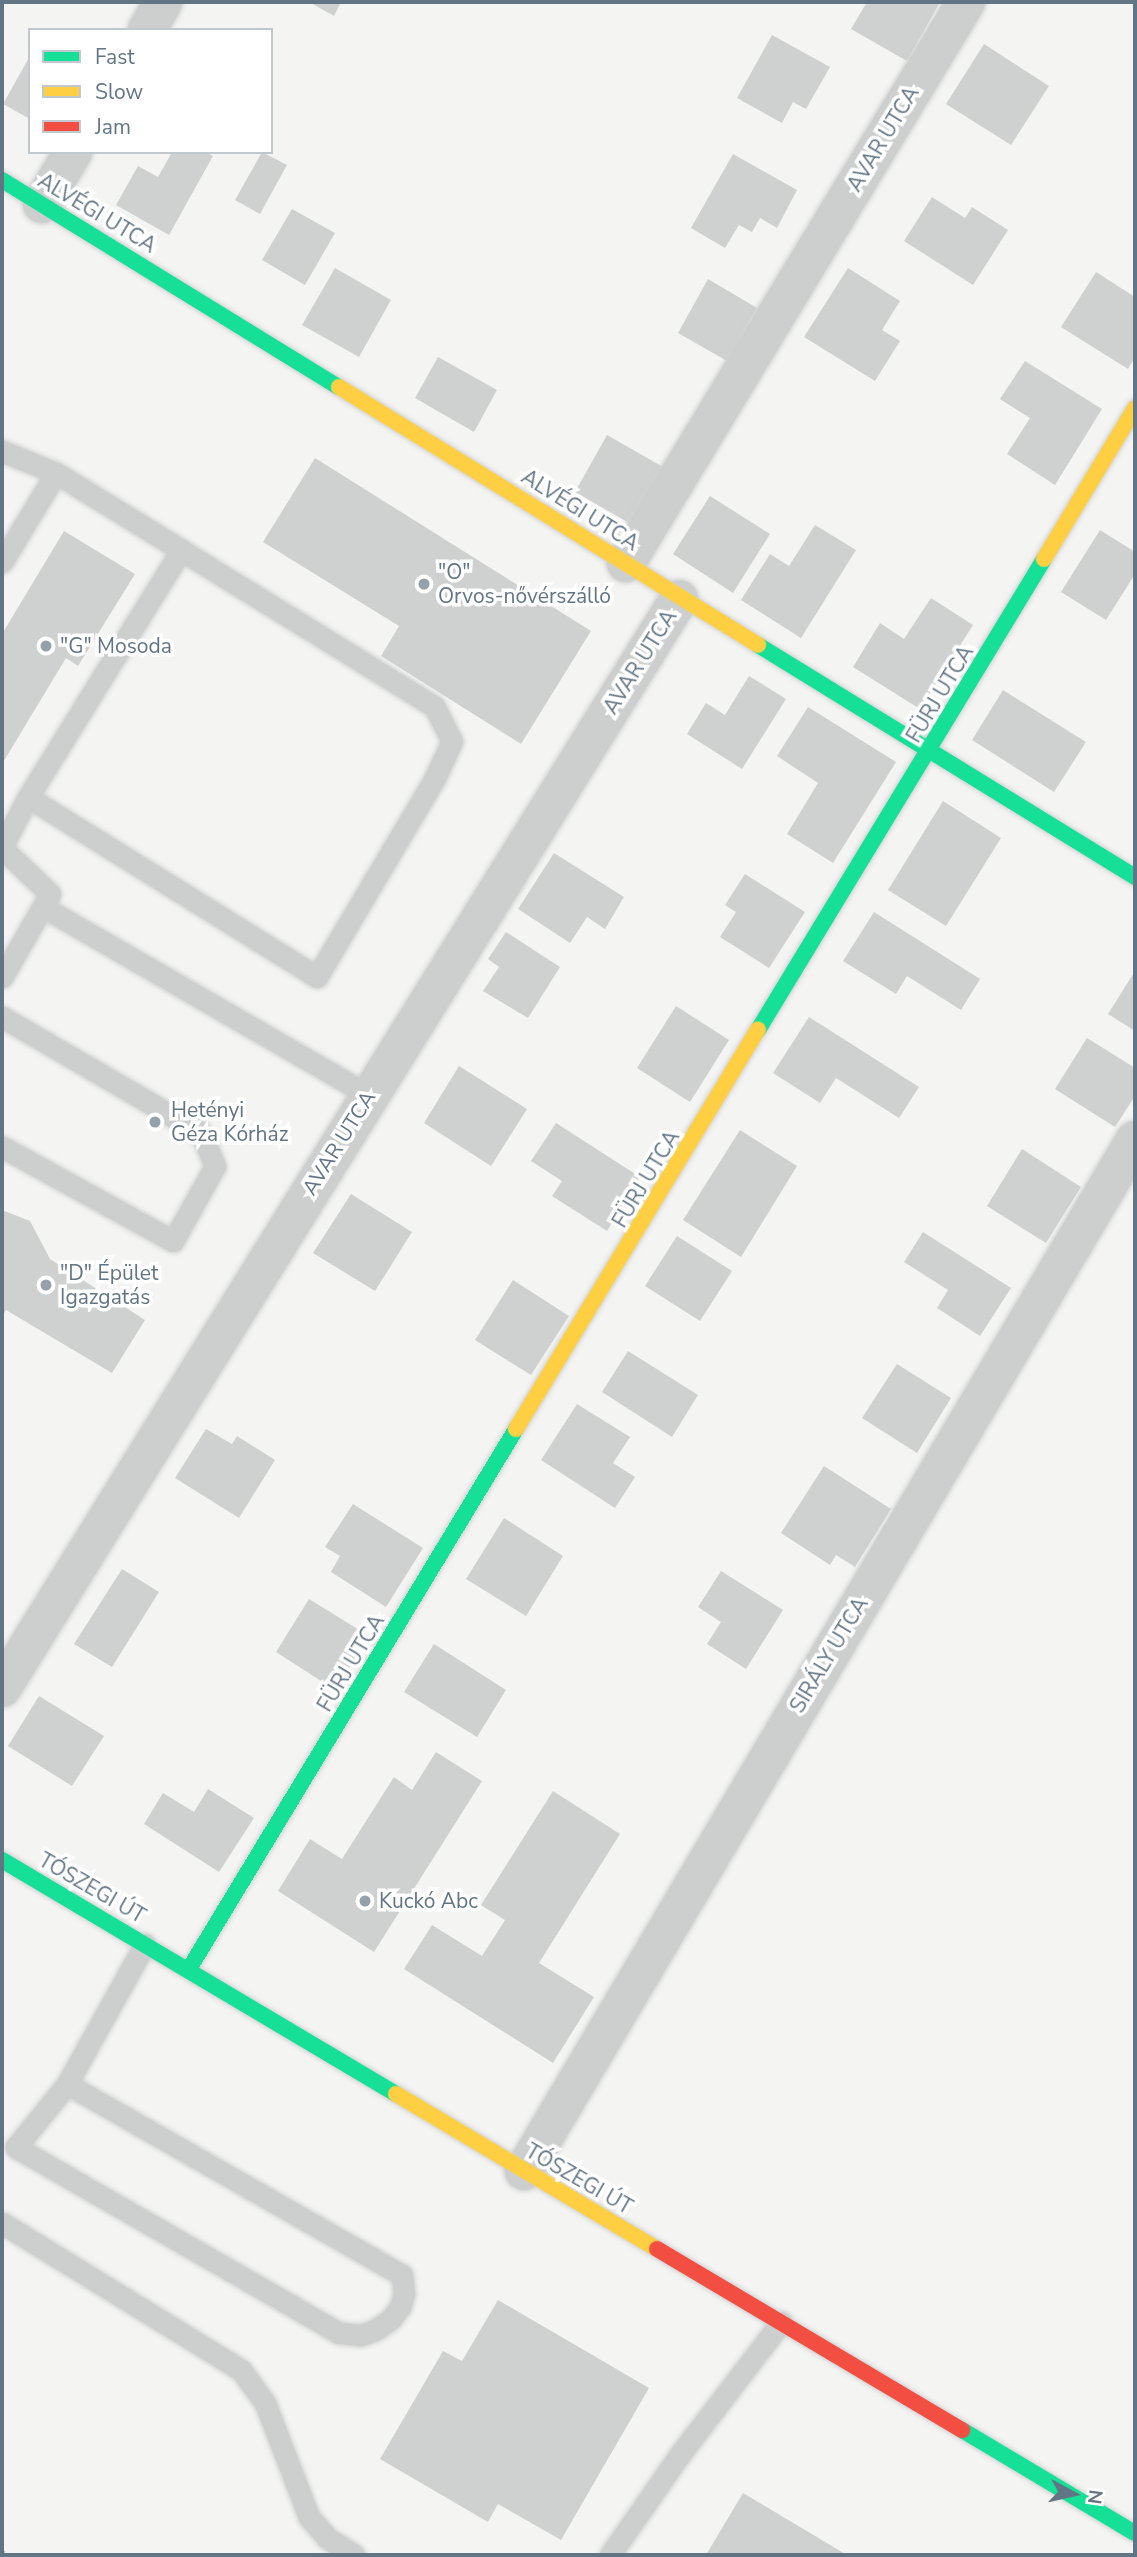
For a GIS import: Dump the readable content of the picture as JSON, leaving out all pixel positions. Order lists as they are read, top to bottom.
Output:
{
  "streets": {
    "street": [
      "AVAR UTCA",
      "ALVÉGI UTCA",
      "FÜRJ UTCA",
      "SIRÁLY UTCA",
      "TÓSZEGI ÚT"
    ]
  },
  "crossings": [
    ["AVAR UTCA", "ALVÉGI UTCA"],
    ["ALVÉGI UTCA", "FÜRJ UTCA"],
    ["FÜRJ UTCA", "TÓSZEGI ÚT"],
    ["SIRÁLY UTCA", "TÓSZEGI ÚT"]
  ],
  "places": [
    "\"O\" Orvos-nővérszálló",
    "\"G\" Mosoda",
    "Hetényi Géza Kórház",
    "\"D\" Épület Igazgatás",
    "Kuckó Abc"
  ],
  "legend": ["Fast", "Slow", "Jam"],
  "north": "right"
}
